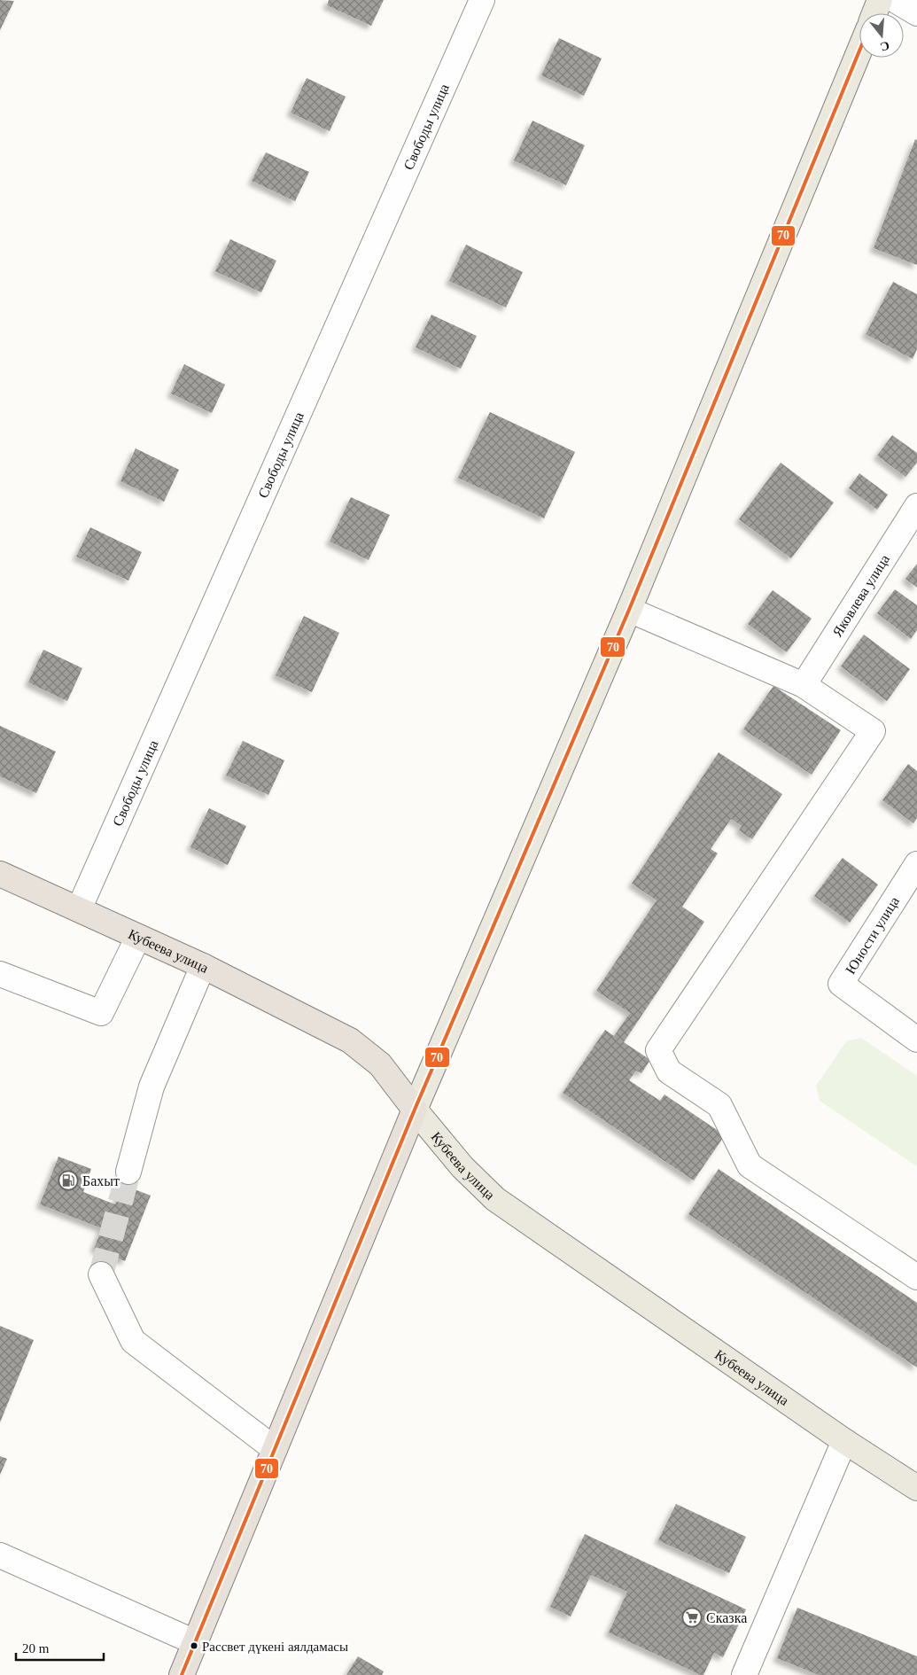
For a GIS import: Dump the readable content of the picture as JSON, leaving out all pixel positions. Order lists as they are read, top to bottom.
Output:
{
  "streets": {
    "highway": ["Кубеева улица"],
    "street": ["Свободы улица", "Яковлева улица", "Юности улица"]
  },
  "crossings": [
    ["Свободы улица", "Кубеева улица"]
  ],
  "places": {
    "fuel station": ["Бахыт"],
    "supermarket": ["Сказка"],
    "other": ["Рассвет дүкені аялдамасы"]
  },
  "lines": ["transit line 70"],
  "scale_bar": "20 m",
  "north": "bottom"
}
